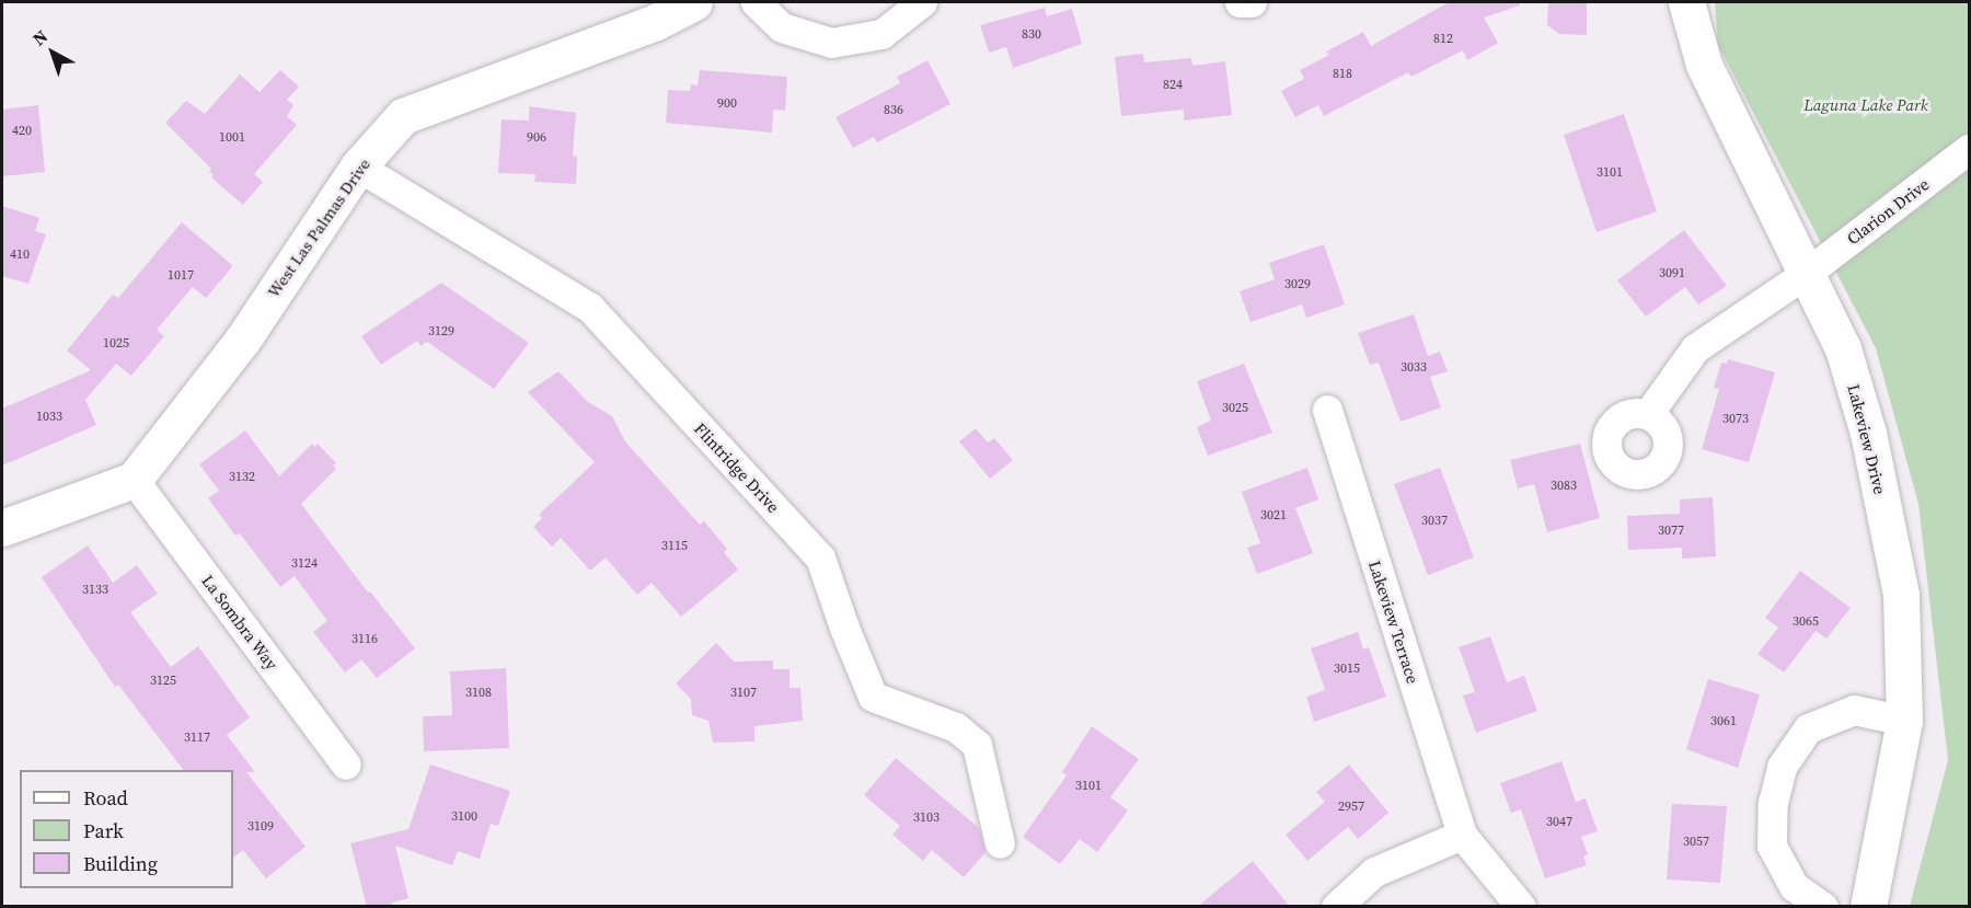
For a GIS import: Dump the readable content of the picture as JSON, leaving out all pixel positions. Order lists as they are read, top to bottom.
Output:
{
  "streets": {
    "street": [
      "Clarion Drive",
      "West Las Palmas Drive",
      "Lakeview Drive",
      "Flintridge Drive",
      "La Sombra Way",
      "Lakeview Terrace"
    ]
  },
  "crossings": [
    ["Clarion Drive", "Lakeview Drive"],
    ["West Las Palmas Drive", "Flintridge Drive"],
    ["West Las Palmas Drive", "La Sombra Way"]
  ],
  "parks": ["Laguna Lake Park"],
  "house_numbers": [
    "830",
    "812",
    "818",
    "824",
    "900",
    "836",
    "420",
    "1001",
    "906",
    "3101",
    "410",
    "3091",
    "1017",
    "3029",
    "3129",
    "1025",
    "3033",
    "3025",
    "1033",
    "3073",
    "3132",
    "3083",
    "3021",
    "3037",
    "3077",
    "3115",
    "3124",
    "3133",
    "3065",
    "3116",
    "3015",
    "3125",
    "3108",
    "3107",
    "3061",
    "3117",
    "3101",
    "2957",
    "3100",
    "3103",
    "3047",
    "3109",
    "3057"
  ],
  "legend": ["Road", "Park", "Building"],
  "north": "top left"
}
